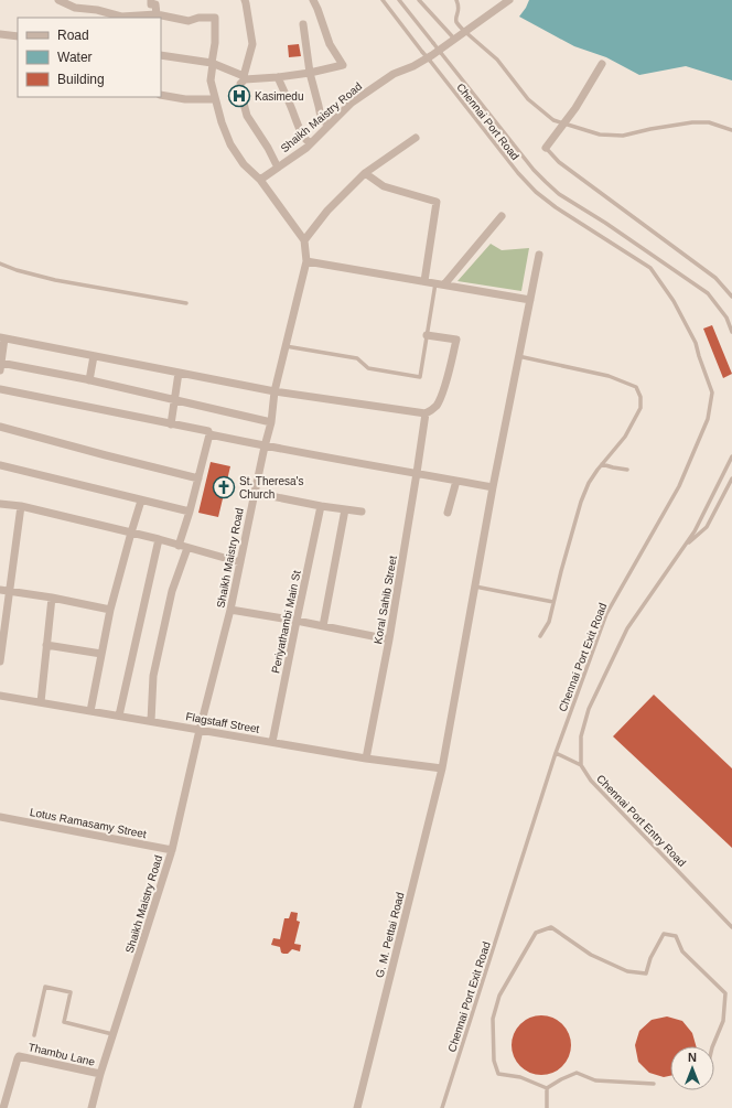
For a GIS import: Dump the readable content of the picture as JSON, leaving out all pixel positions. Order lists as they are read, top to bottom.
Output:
{
  "streets": {
    "street": [
      "Shaikh Maistry Road",
      "Koral Sahib Street",
      "Periyathambi Main St",
      "Flagstaff Street",
      "Lotus Ramasamy Street",
      "G. M. Pettai Road",
      "Thambu Lane"
    ],
    "lane": ["Chennai Port Road", "Chennai Port Exit Road", "Chennai Port Entry Road"]
  },
  "crossings": [
    ["Shaikh Maistry Road", "Flagstaff Street"],
    ["Shaikh Maistry Road", "Lotus Ramasamy Street"],
    ["Shaikh Maistry Road", "Thambu Lane"],
    ["Chennai Port Road", "Chennai Port Exit Road"],
    ["Koral Sahib Street", "Flagstaff Street"],
    ["Periyathambi Main St", "Flagstaff Street"],
    ["Flagstaff Street", "G. M. Pettai Road"]
  ],
  "places": {
    "hospital": ["Kasimedu"],
    "church": ["St. Theresa's Church"]
  },
  "legend": ["Road", "Water", "Building"],
  "north": "top"
}
